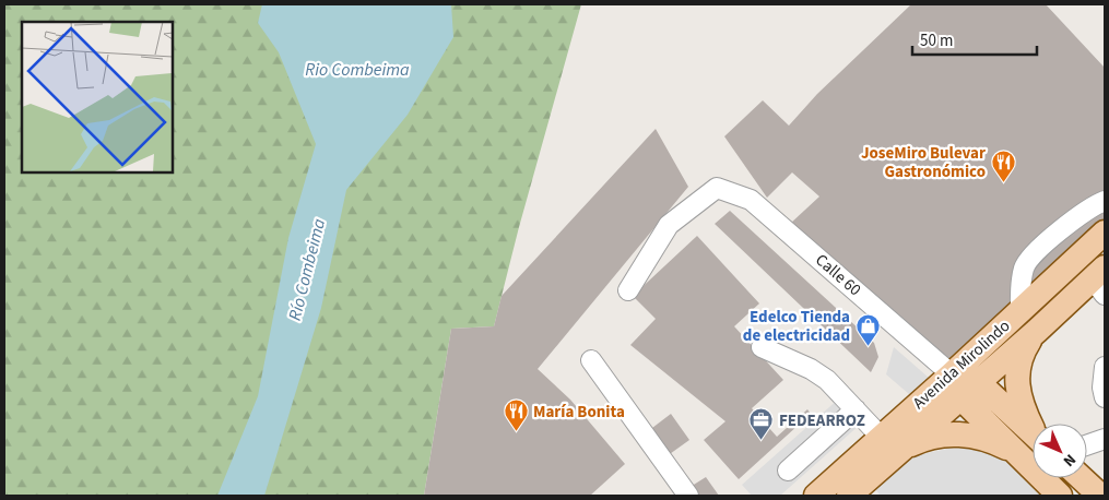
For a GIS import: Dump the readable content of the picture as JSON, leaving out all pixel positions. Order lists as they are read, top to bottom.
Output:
{
  "streets": {
    "main road": ["Calle 60", "Avenida Mirolindo"]
  },
  "crossings": [
    ["Calle 60", "Avenida Mirolindo"]
  ],
  "water": ["Rio Combeima", "Río Combeima"],
  "places": {
    "restaurant": ["JoseMiro Bulevar Gastronómico", "María Bonita"],
    "shop": ["Edelco Tienda de electricidad"],
    "office": ["FEDEARROZ"]
  },
  "scale_bar": "50 m",
  "north": "bottom right"
}
